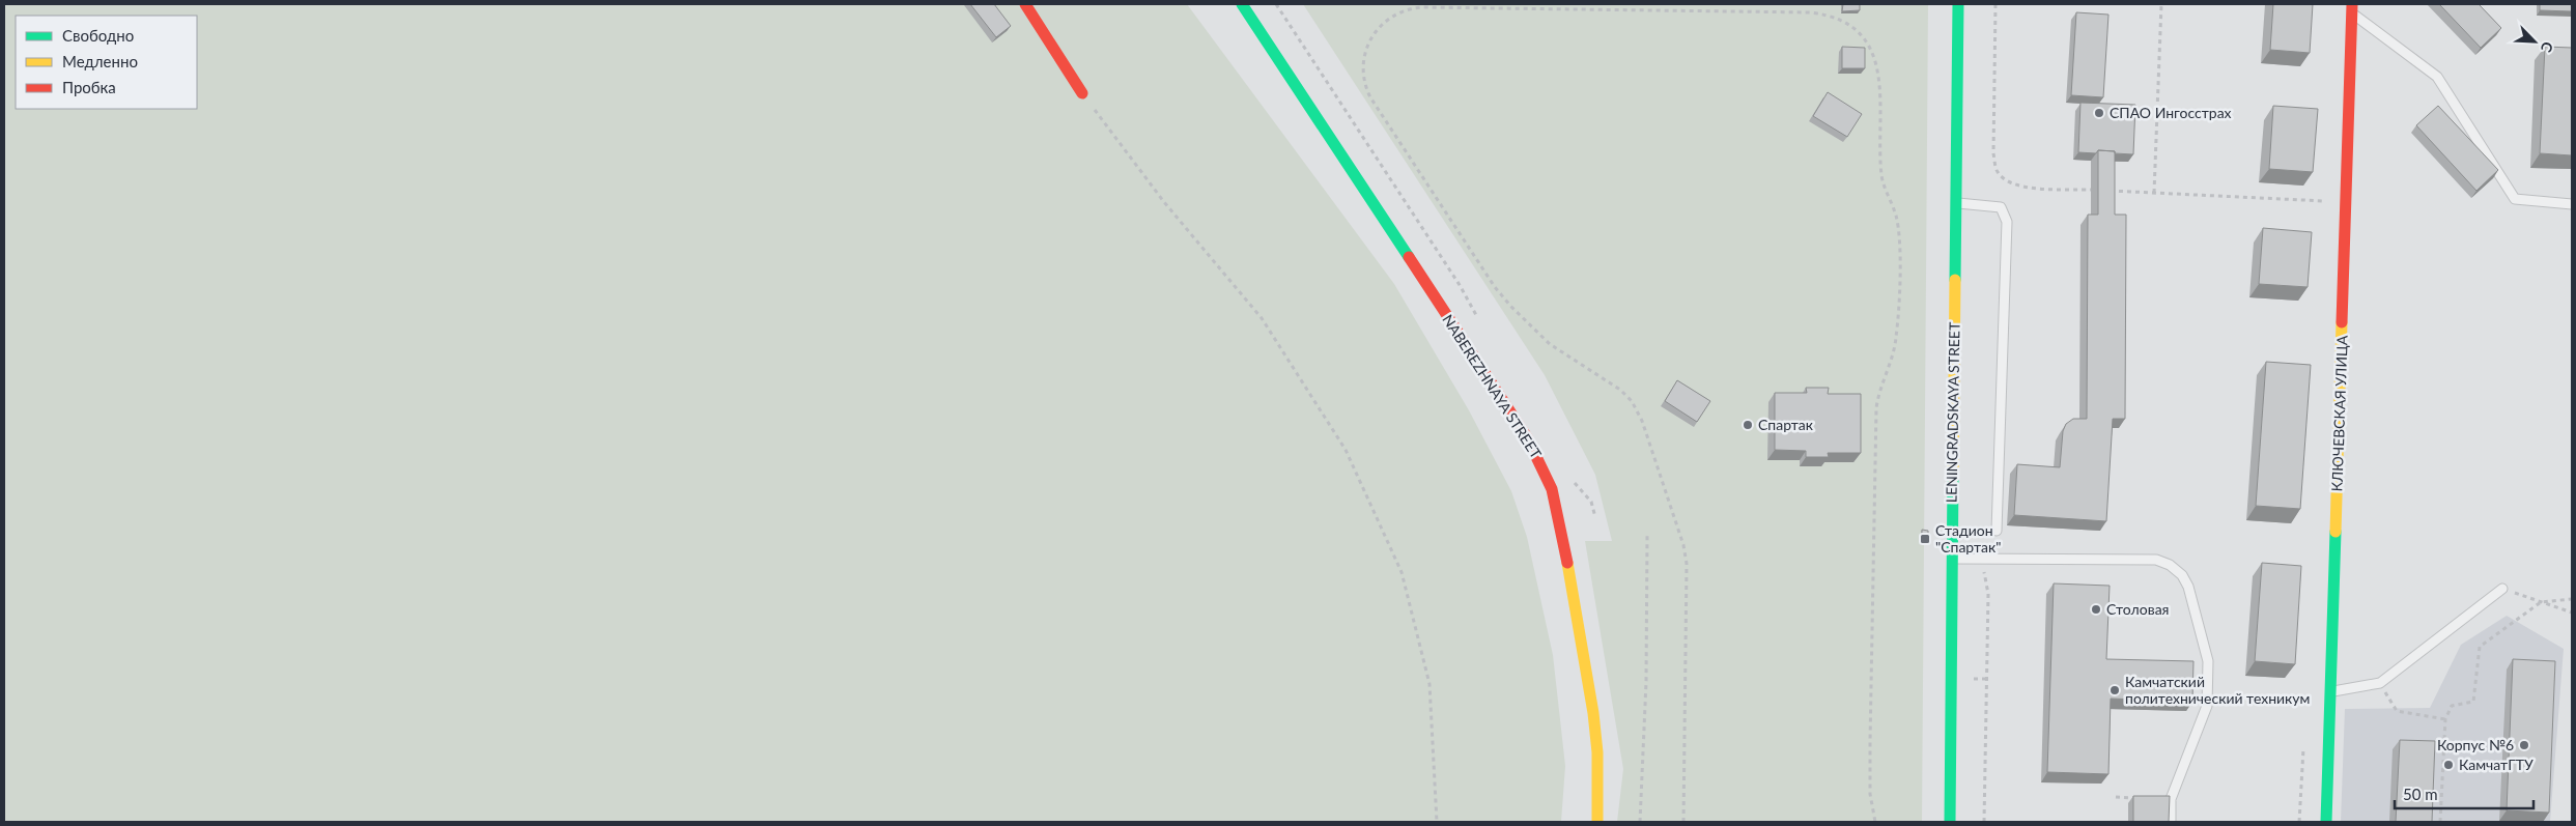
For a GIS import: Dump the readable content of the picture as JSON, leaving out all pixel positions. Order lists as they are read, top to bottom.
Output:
{
  "streets": {
    "main road": ["NABEREZHNAYA STREET", "LENINGRADSKAYA STREET", "КЛЮЧЕВСКАЯ УЛИЦА"]
  },
  "places": {
    "other": [
      "СПАО Ингосстрах",
      "Спартак",
      "Столовая",
      "Камчатский политехнический техникум",
      "Корпус №6",
      "КамчатГТУ"
    ],
    "transit": ["Стадион \"Спартак\""]
  },
  "legend": ["Свободно", "Медленно", "Пробка"],
  "scale_bar": "50 m",
  "north": "bottom right"
}
